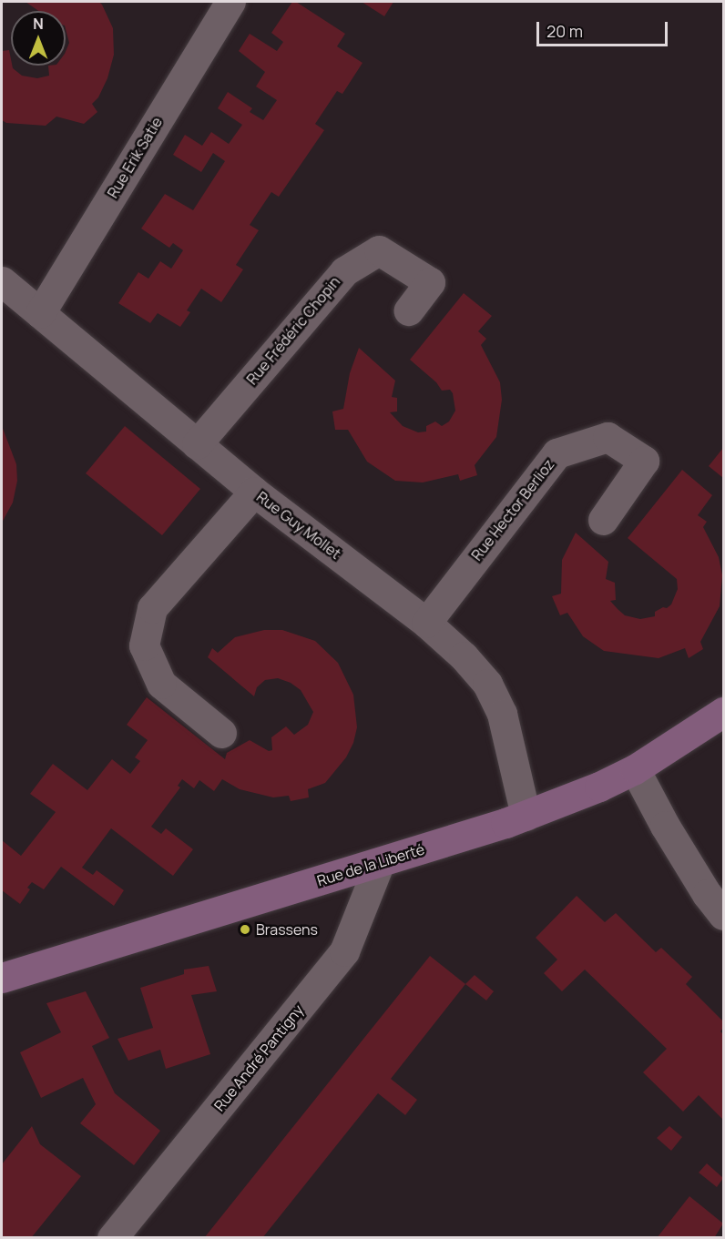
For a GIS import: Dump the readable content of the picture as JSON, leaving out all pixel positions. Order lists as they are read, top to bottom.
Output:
{
  "streets": {
    "street": [
      "Rue Erik Satie",
      "Rue Frédéric Chopin",
      "Rue Hector Berlioz",
      "Rue Guy Mollet",
      "Rue de la Liberté",
      "Rue André Pantigny"
    ]
  },
  "crossings": [
    ["Rue Erik Satie", "Rue Guy Mollet"],
    ["Rue Frédéric Chopin", "Rue Guy Mollet"],
    ["Rue Hector Berlioz", "Rue Guy Mollet"],
    ["Rue Guy Mollet", "Rue de la Liberté"],
    ["Rue de la Liberté", "Rue André Pantigny"]
  ],
  "places": ["Brassens"],
  "scale_bar": "20 m",
  "north": "top"
}
